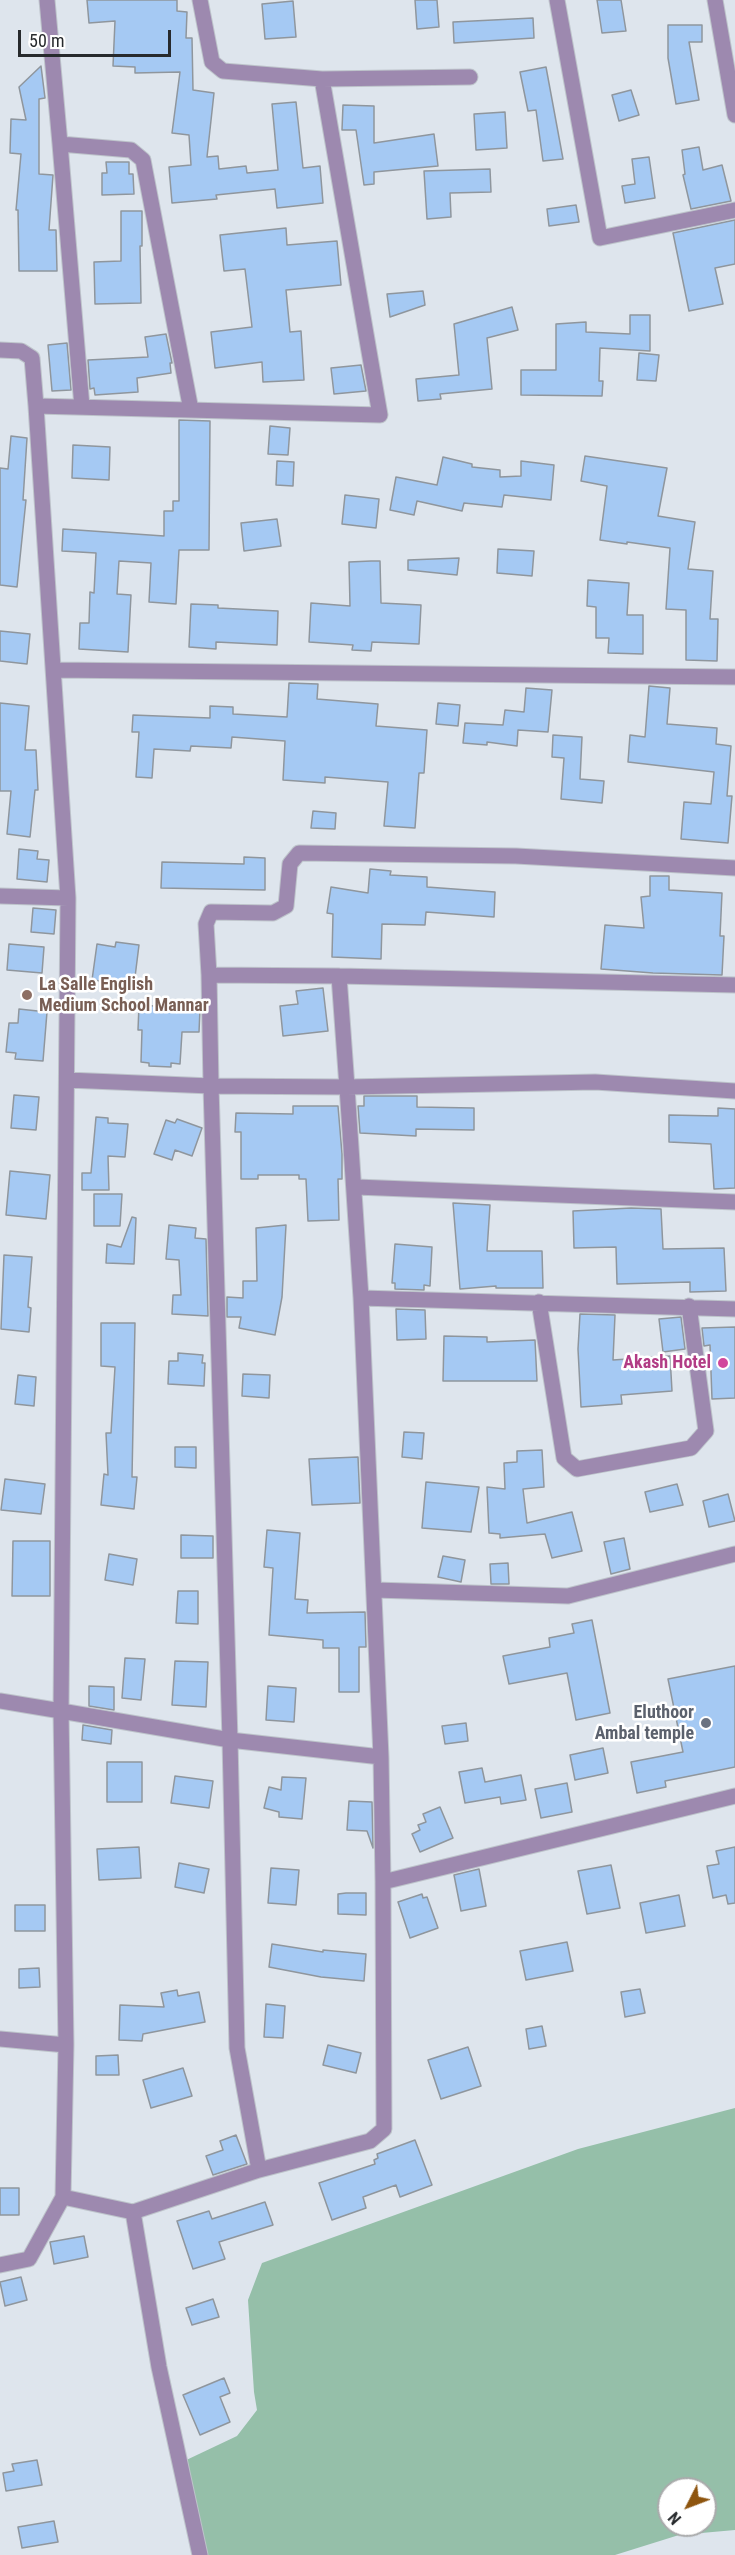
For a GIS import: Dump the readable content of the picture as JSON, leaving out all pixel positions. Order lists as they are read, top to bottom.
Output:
{
  "places": ["La Salle English Medium School Mannar", "Akash Hotel", "Eluthoor Ambal temple"],
  "scale_bar": "50 m",
  "north": "bottom left"
}
